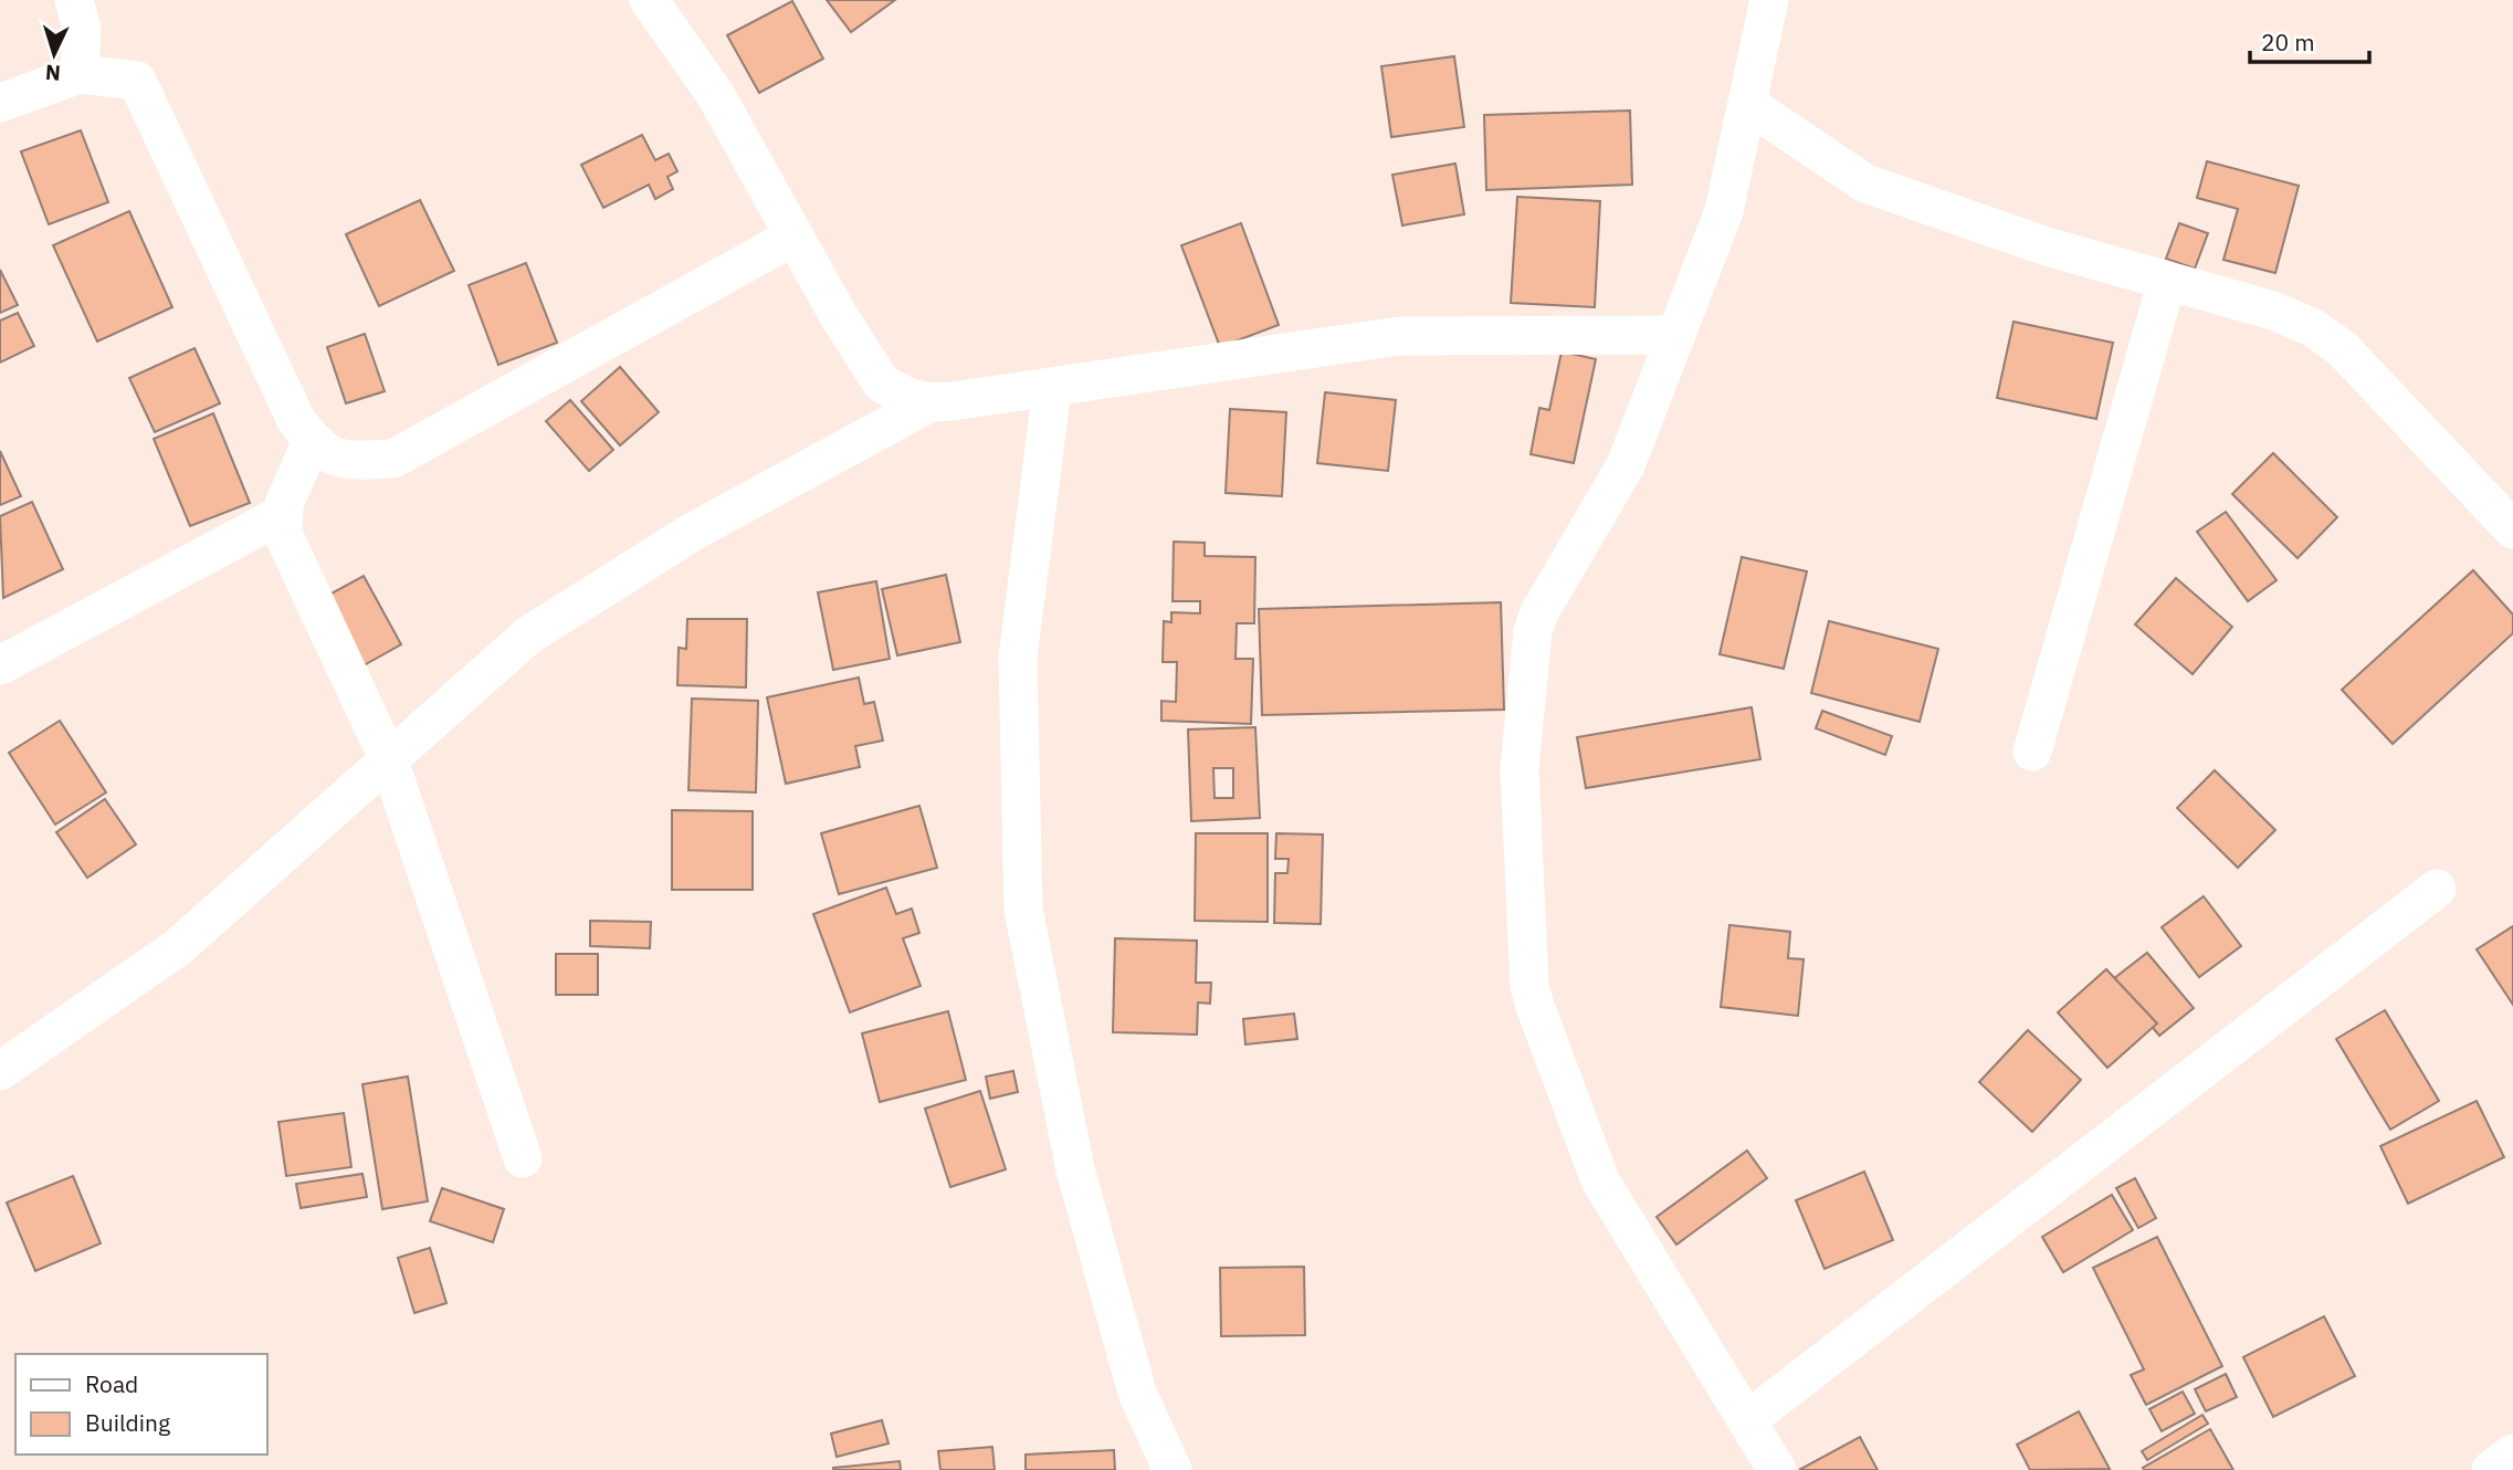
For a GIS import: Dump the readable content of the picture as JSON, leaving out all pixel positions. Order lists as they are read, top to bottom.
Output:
{
  "legend": ["Road", "Building"],
  "scale_bar": "20 m",
  "north": "bottom"
}
